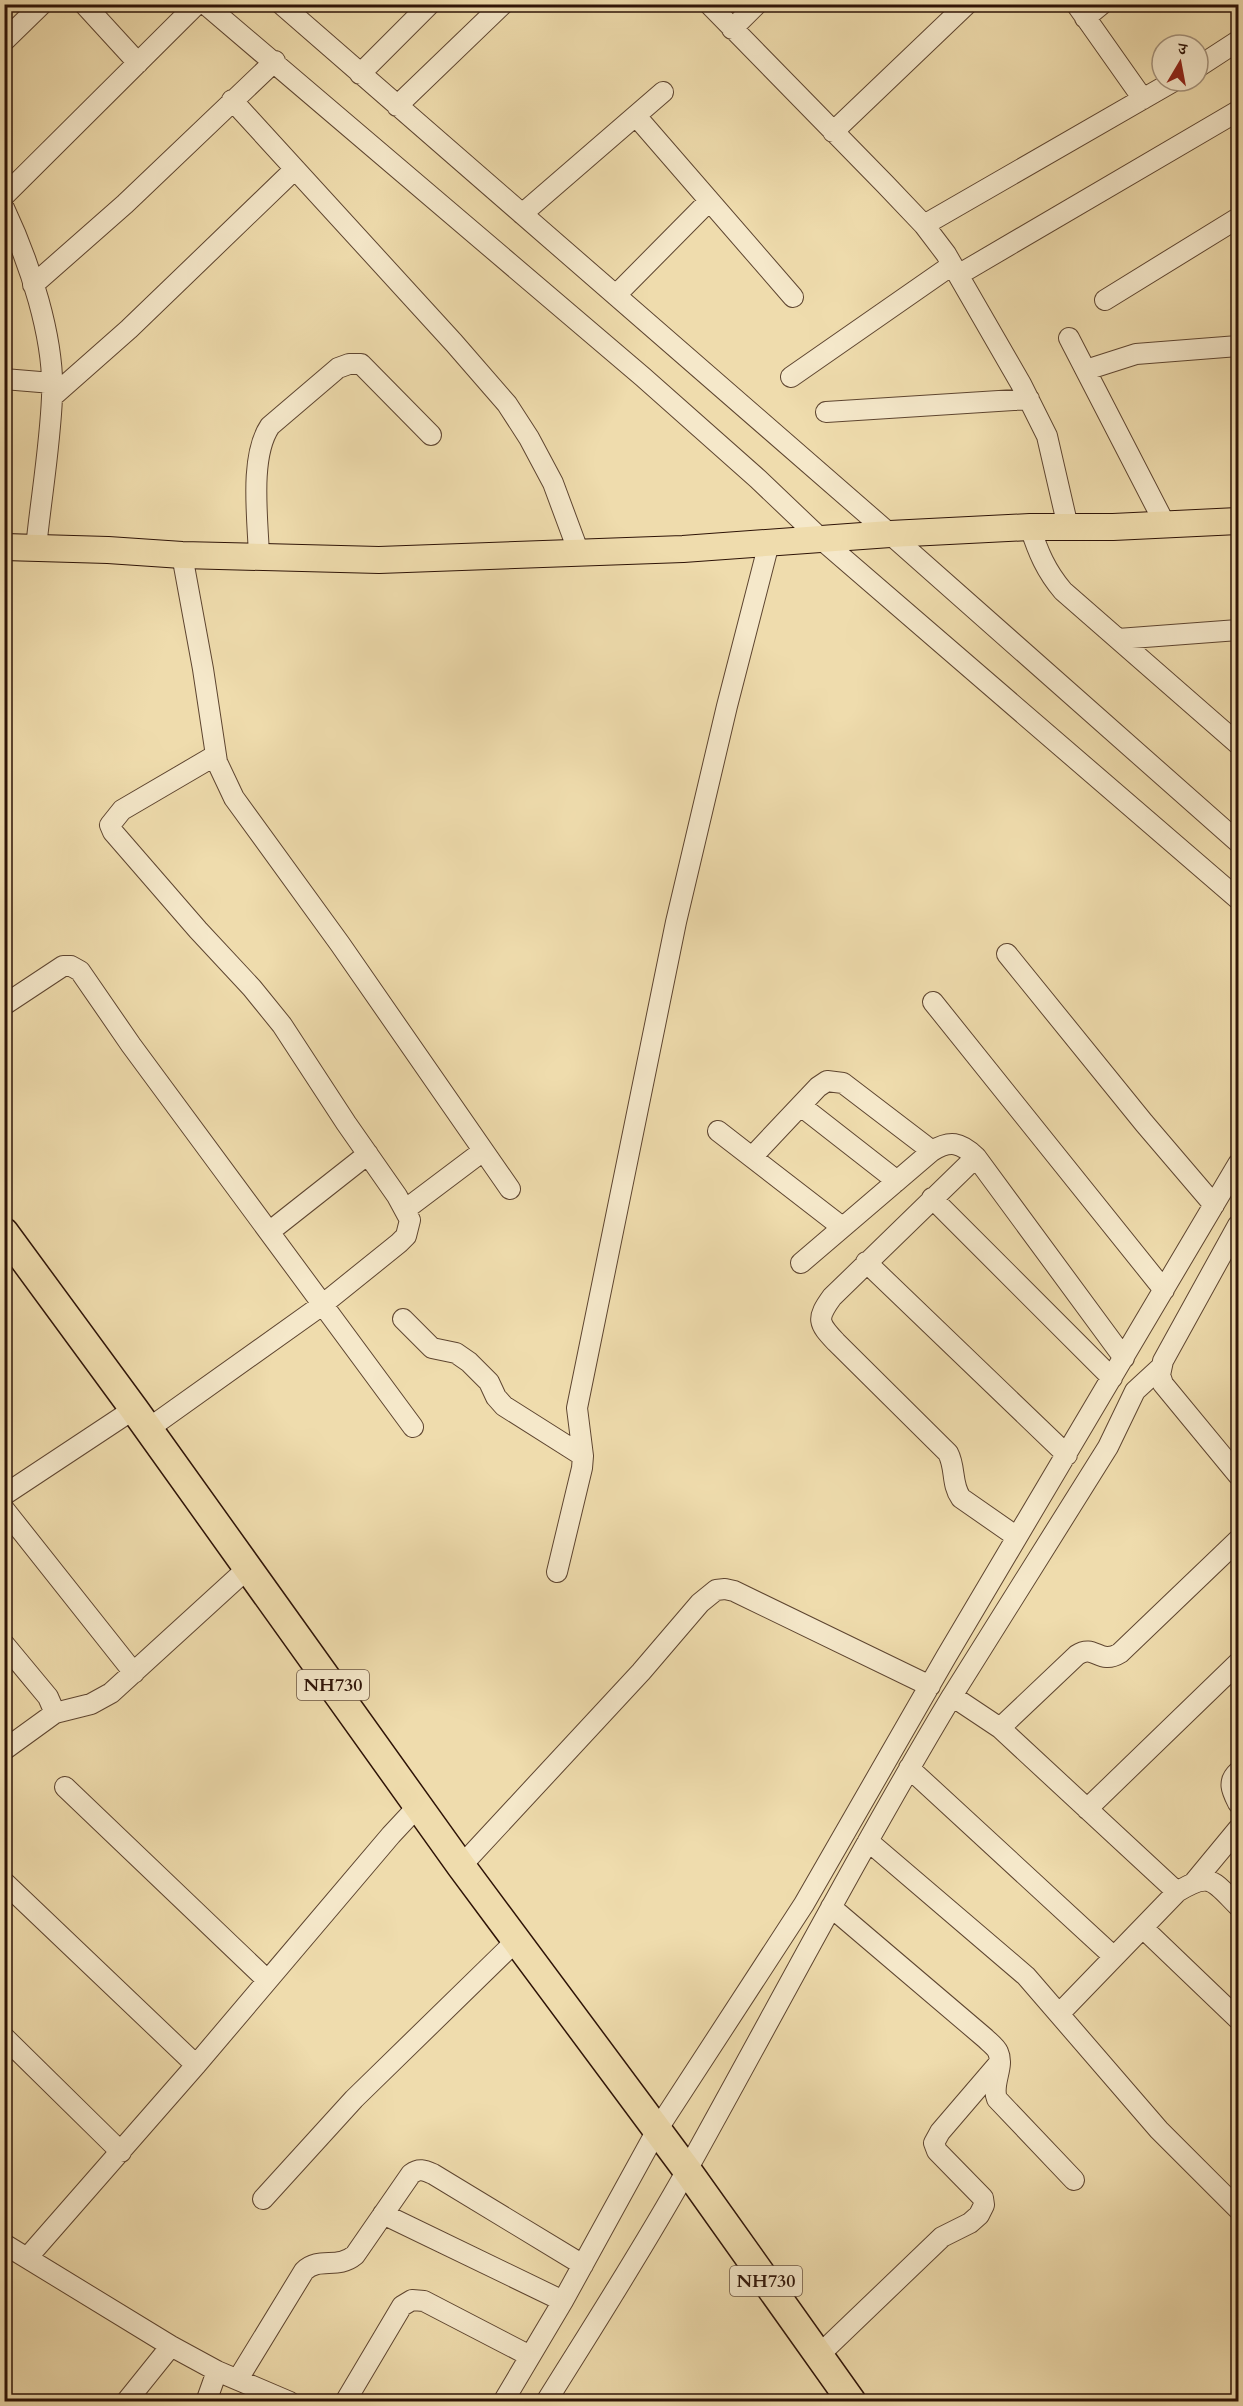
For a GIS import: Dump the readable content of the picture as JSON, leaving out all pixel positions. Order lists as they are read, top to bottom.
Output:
{
  "streets": {
    "highway": ["NH730"]
  },
  "north": "top"
}
